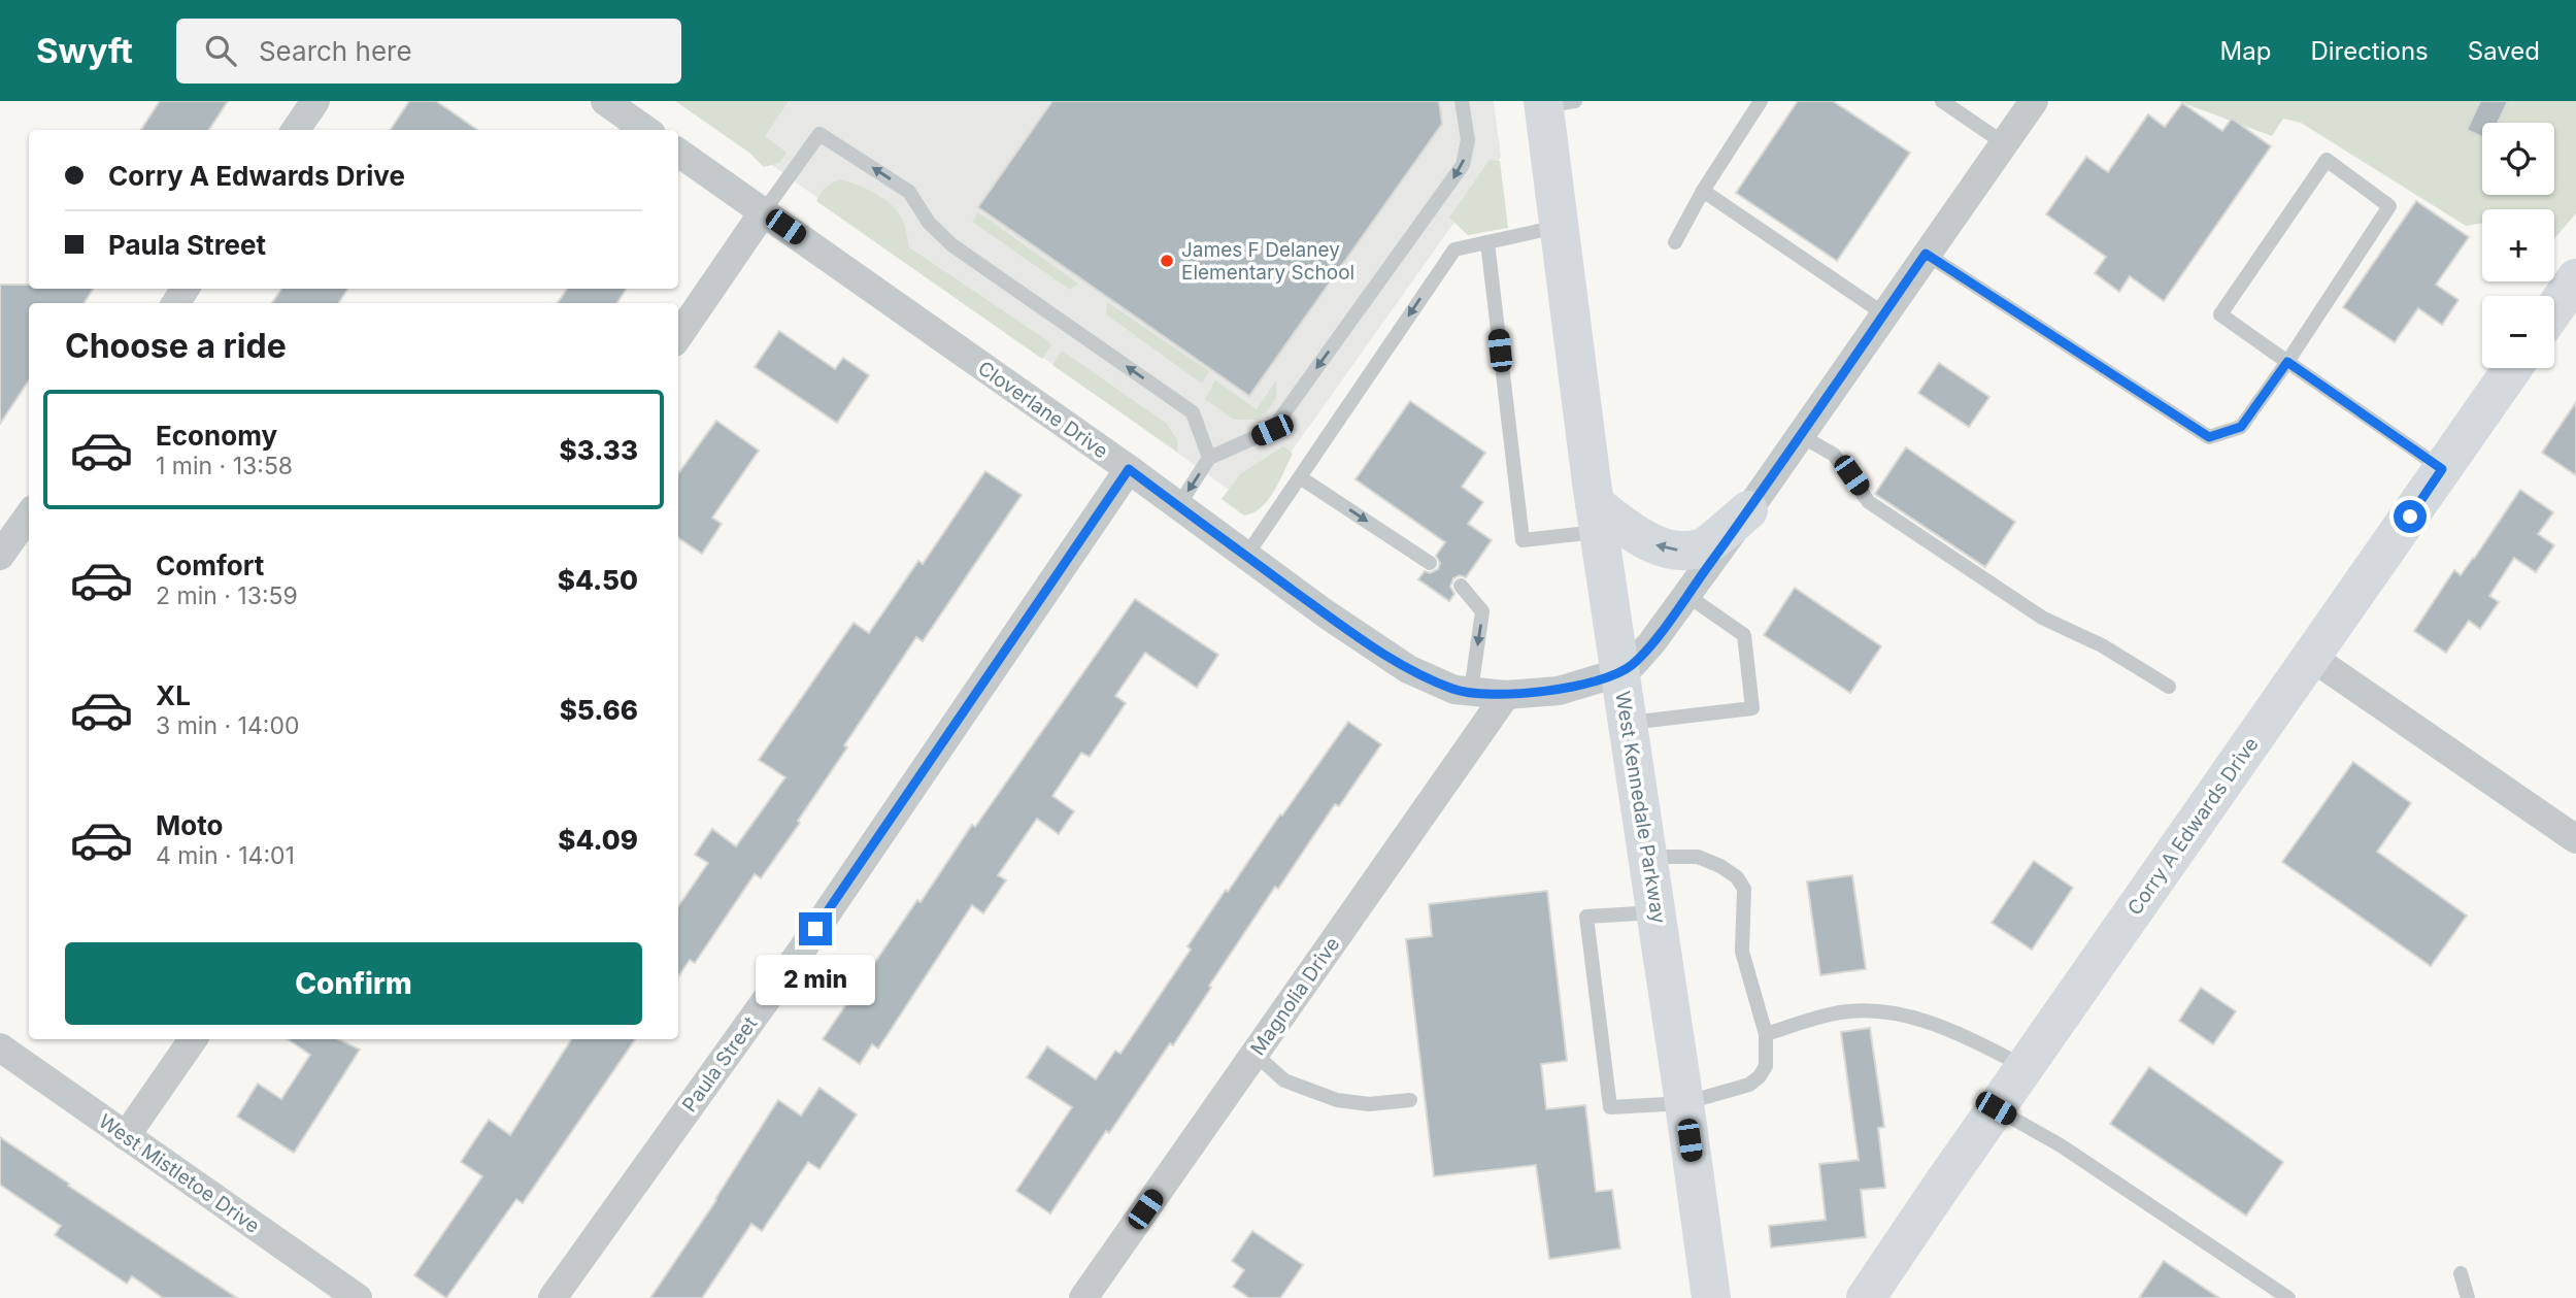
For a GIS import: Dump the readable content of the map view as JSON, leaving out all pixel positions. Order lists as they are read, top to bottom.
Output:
{
  "streets": {
    "main road": ["West Kennedale Parkway", "Corry A Edwards Drive"],
    "street": [
      "Cloverlane Drive",
      "Magnolia Drive",
      "Paula Street",
      "West Mistletoe Drive"
    ]
  },
  "crossings": [
    ["Cloverlane Drive", "West Kennedale Parkway"],
    ["Cloverlane Drive", "Magnolia Drive"],
    ["Cloverlane Drive", "Paula Street"]
  ],
  "places": ["James F Delaney Elementary School"],
  "page": {
    "header": "Swyft",
    "search": "Search here",
    "nav": ["Map", "Directions", "Saved"],
    "map_buttons": ["+", "−"],
    "banner": ["Corry A Edwards Drive", "Paula Street"],
    "heading": "Choose a ride",
    "list": [
      {
        "name": "Economy",
        "note": "1 min · 13:58",
        "value": "$3.33"
      },
      {
        "name": "Comfort",
        "note": "2 min · 13:59",
        "value": "$4.50"
      },
      {
        "name": "XL",
        "note": "3 min · 14:00",
        "value": "$5.66"
      },
      {
        "name": "Moto",
        "note": "4 min · 14:01",
        "value": "$4.09"
      }
    ],
    "buttons": "Confirm",
    "bubble": "2 min"
  }
}
